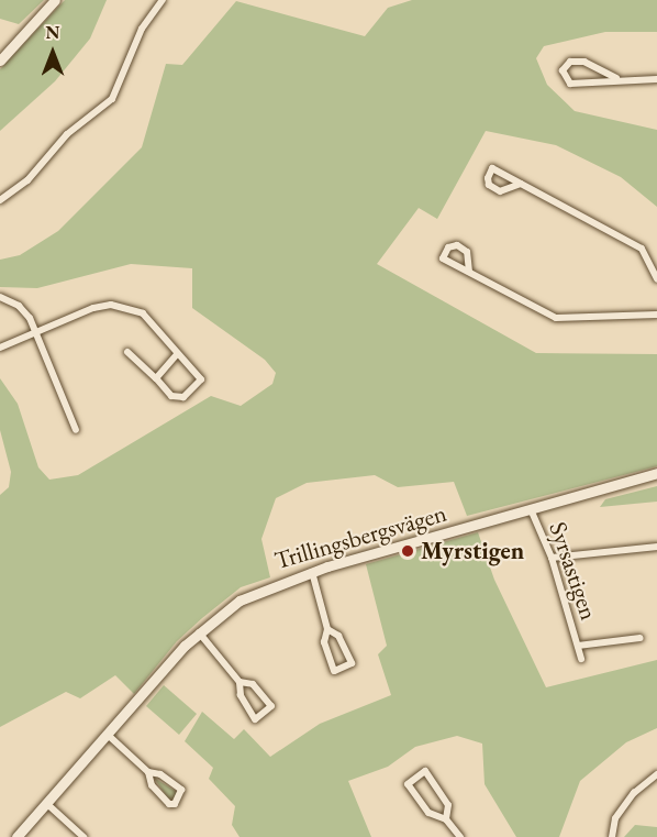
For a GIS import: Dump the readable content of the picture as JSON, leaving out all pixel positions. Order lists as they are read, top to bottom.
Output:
{
  "streets": {
    "street": ["Trillingsbergsvägen", "Syrsastigen"]
  },
  "crossings": [
    ["Trillingsbergsvägen", "Syrsastigen"]
  ],
  "places": ["Myrstigen"],
  "north": "top"
}
